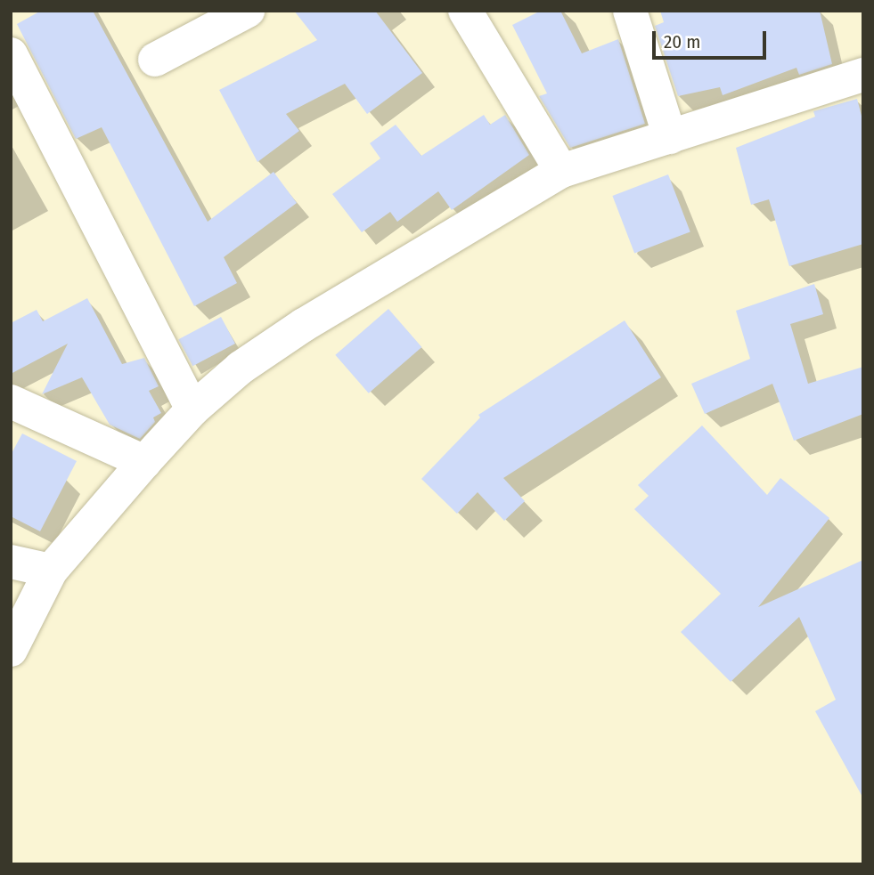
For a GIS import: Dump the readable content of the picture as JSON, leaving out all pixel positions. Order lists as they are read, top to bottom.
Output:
{
  "scale_bar": "20 m"
}
